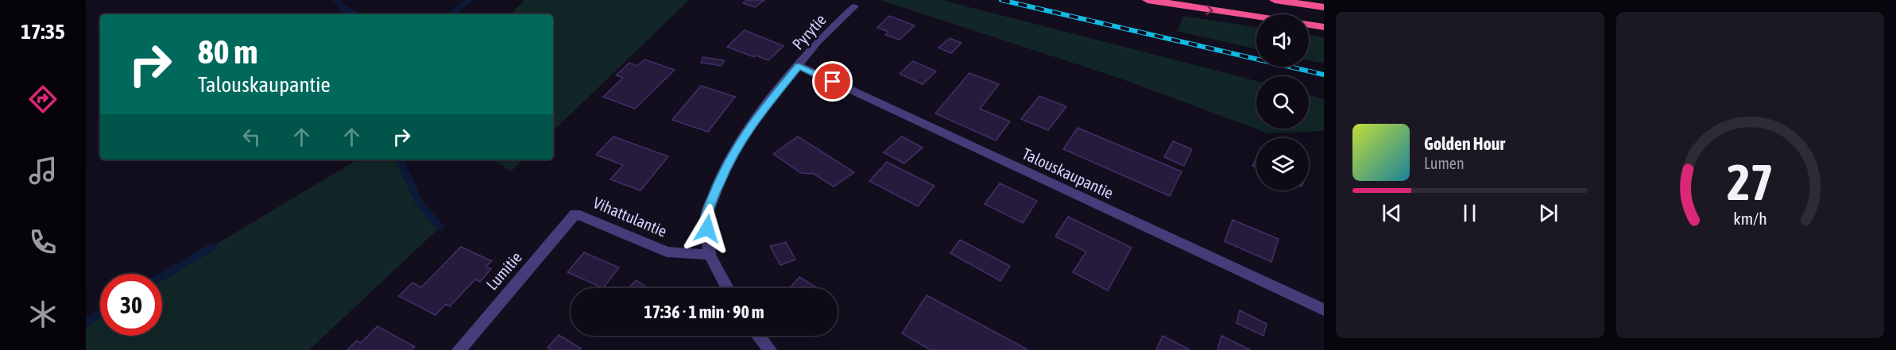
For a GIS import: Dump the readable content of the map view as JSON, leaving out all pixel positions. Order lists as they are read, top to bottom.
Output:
{
  "streets": {
    "street": [
      "Pyrytie",
      "Talouskaupantie",
      "Vihattulantie",
      "Lumitie"
    ]
  },
  "crossings": [
    ["Pyrytie", "Talouskaupantie"],
    ["Pyrytie", "Vihattulantie"],
    ["Vihattulantie", "Lumitie"]
  ],
  "page": {
    "tabs": "17:35",
    "turn": ["80 m", "Talouskaupantie"],
    "song": ["Golden Hour", "Lumen"],
    "limit": "30",
    "trip": "17:36 · 1 min · 90 m",
    "gauge": ["27", "km/h"]
  }
}
